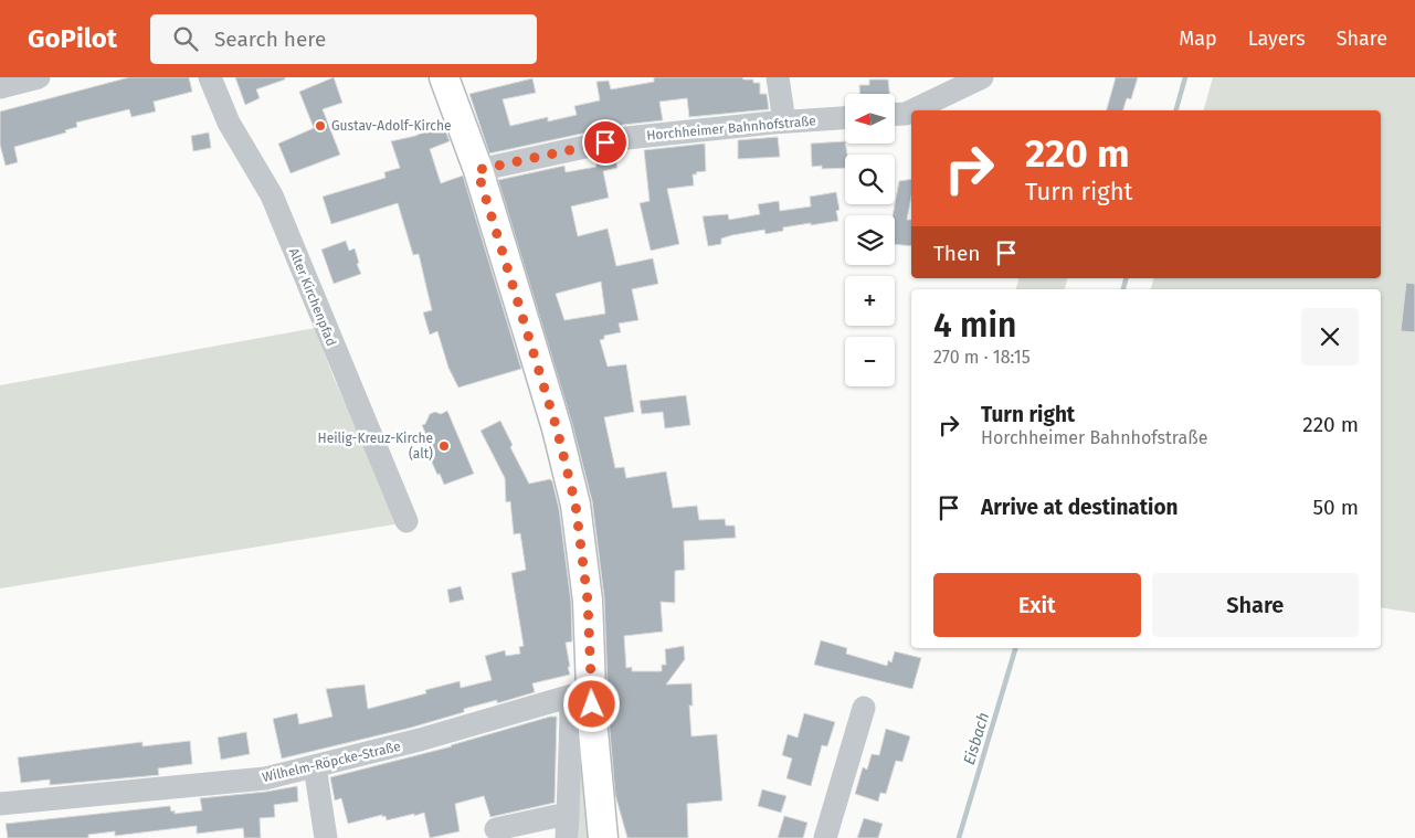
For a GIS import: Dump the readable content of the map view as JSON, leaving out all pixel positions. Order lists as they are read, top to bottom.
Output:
{
  "streets": {
    "street": ["Horchheimer Bahnhofstraße", "Alter Kirchenpfad", "Wilhelm-Röpcke-Straße"]
  },
  "water": ["Eisbach"],
  "places": ["Gustav-Adolf-Kirche", "Heilig-Kreuz-Kirche (alt)"],
  "north": "left",
  "page": {
    "header": "GoPilot",
    "search": "Search here",
    "nav": ["Map", "Layers", "Share"],
    "map_buttons": ["+", "−"],
    "turn": ["220 m", "Turn right"],
    "then": "Then",
    "heading": ["4 min", "270 m · 18:15"],
    "list": [
      {
        "name": "Turn right",
        "note": "Horchheimer Bahnhofstraße",
        "value": "220 m"
      },
      {
        "name": "Arrive at destination",
        "value": "50 m"
      }
    ],
    "buttons": ["Exit", "Share"]
  }
}
